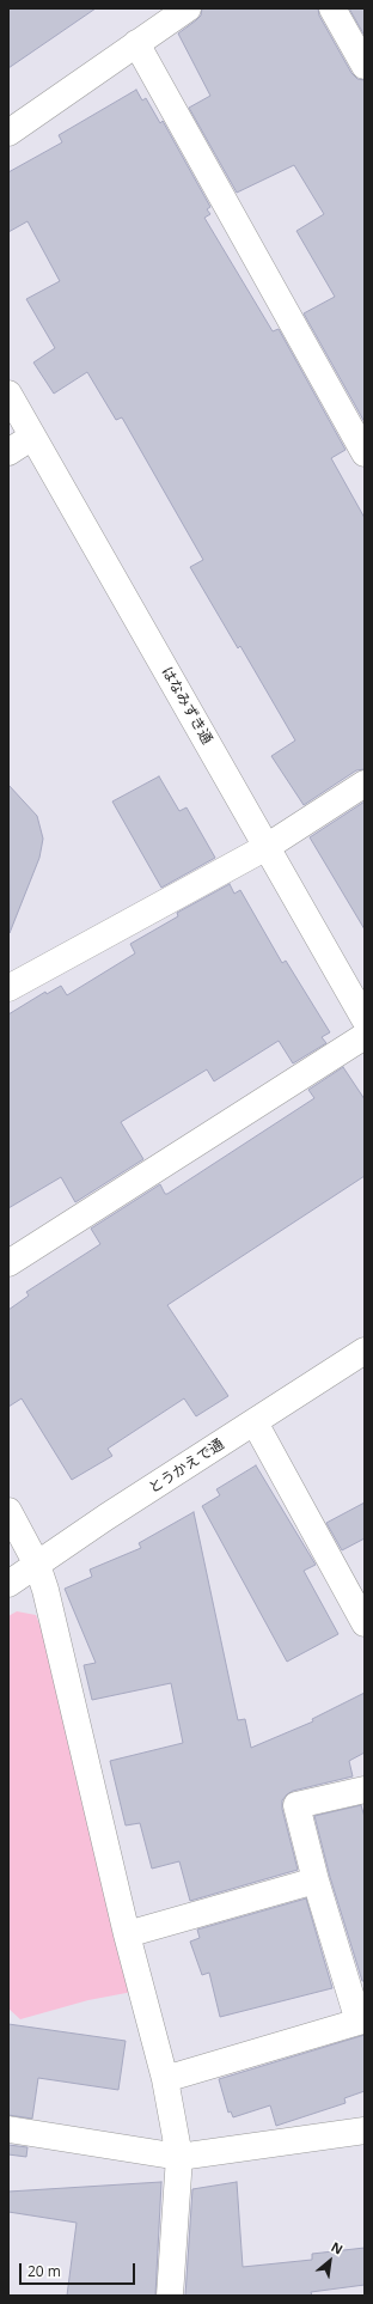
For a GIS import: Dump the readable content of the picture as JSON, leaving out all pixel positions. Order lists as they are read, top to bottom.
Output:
{
  "streets": {
    "street": ["はなみずき通", "とうかえで通"]
  },
  "scale_bar": "20 m",
  "north": "top right"
}
